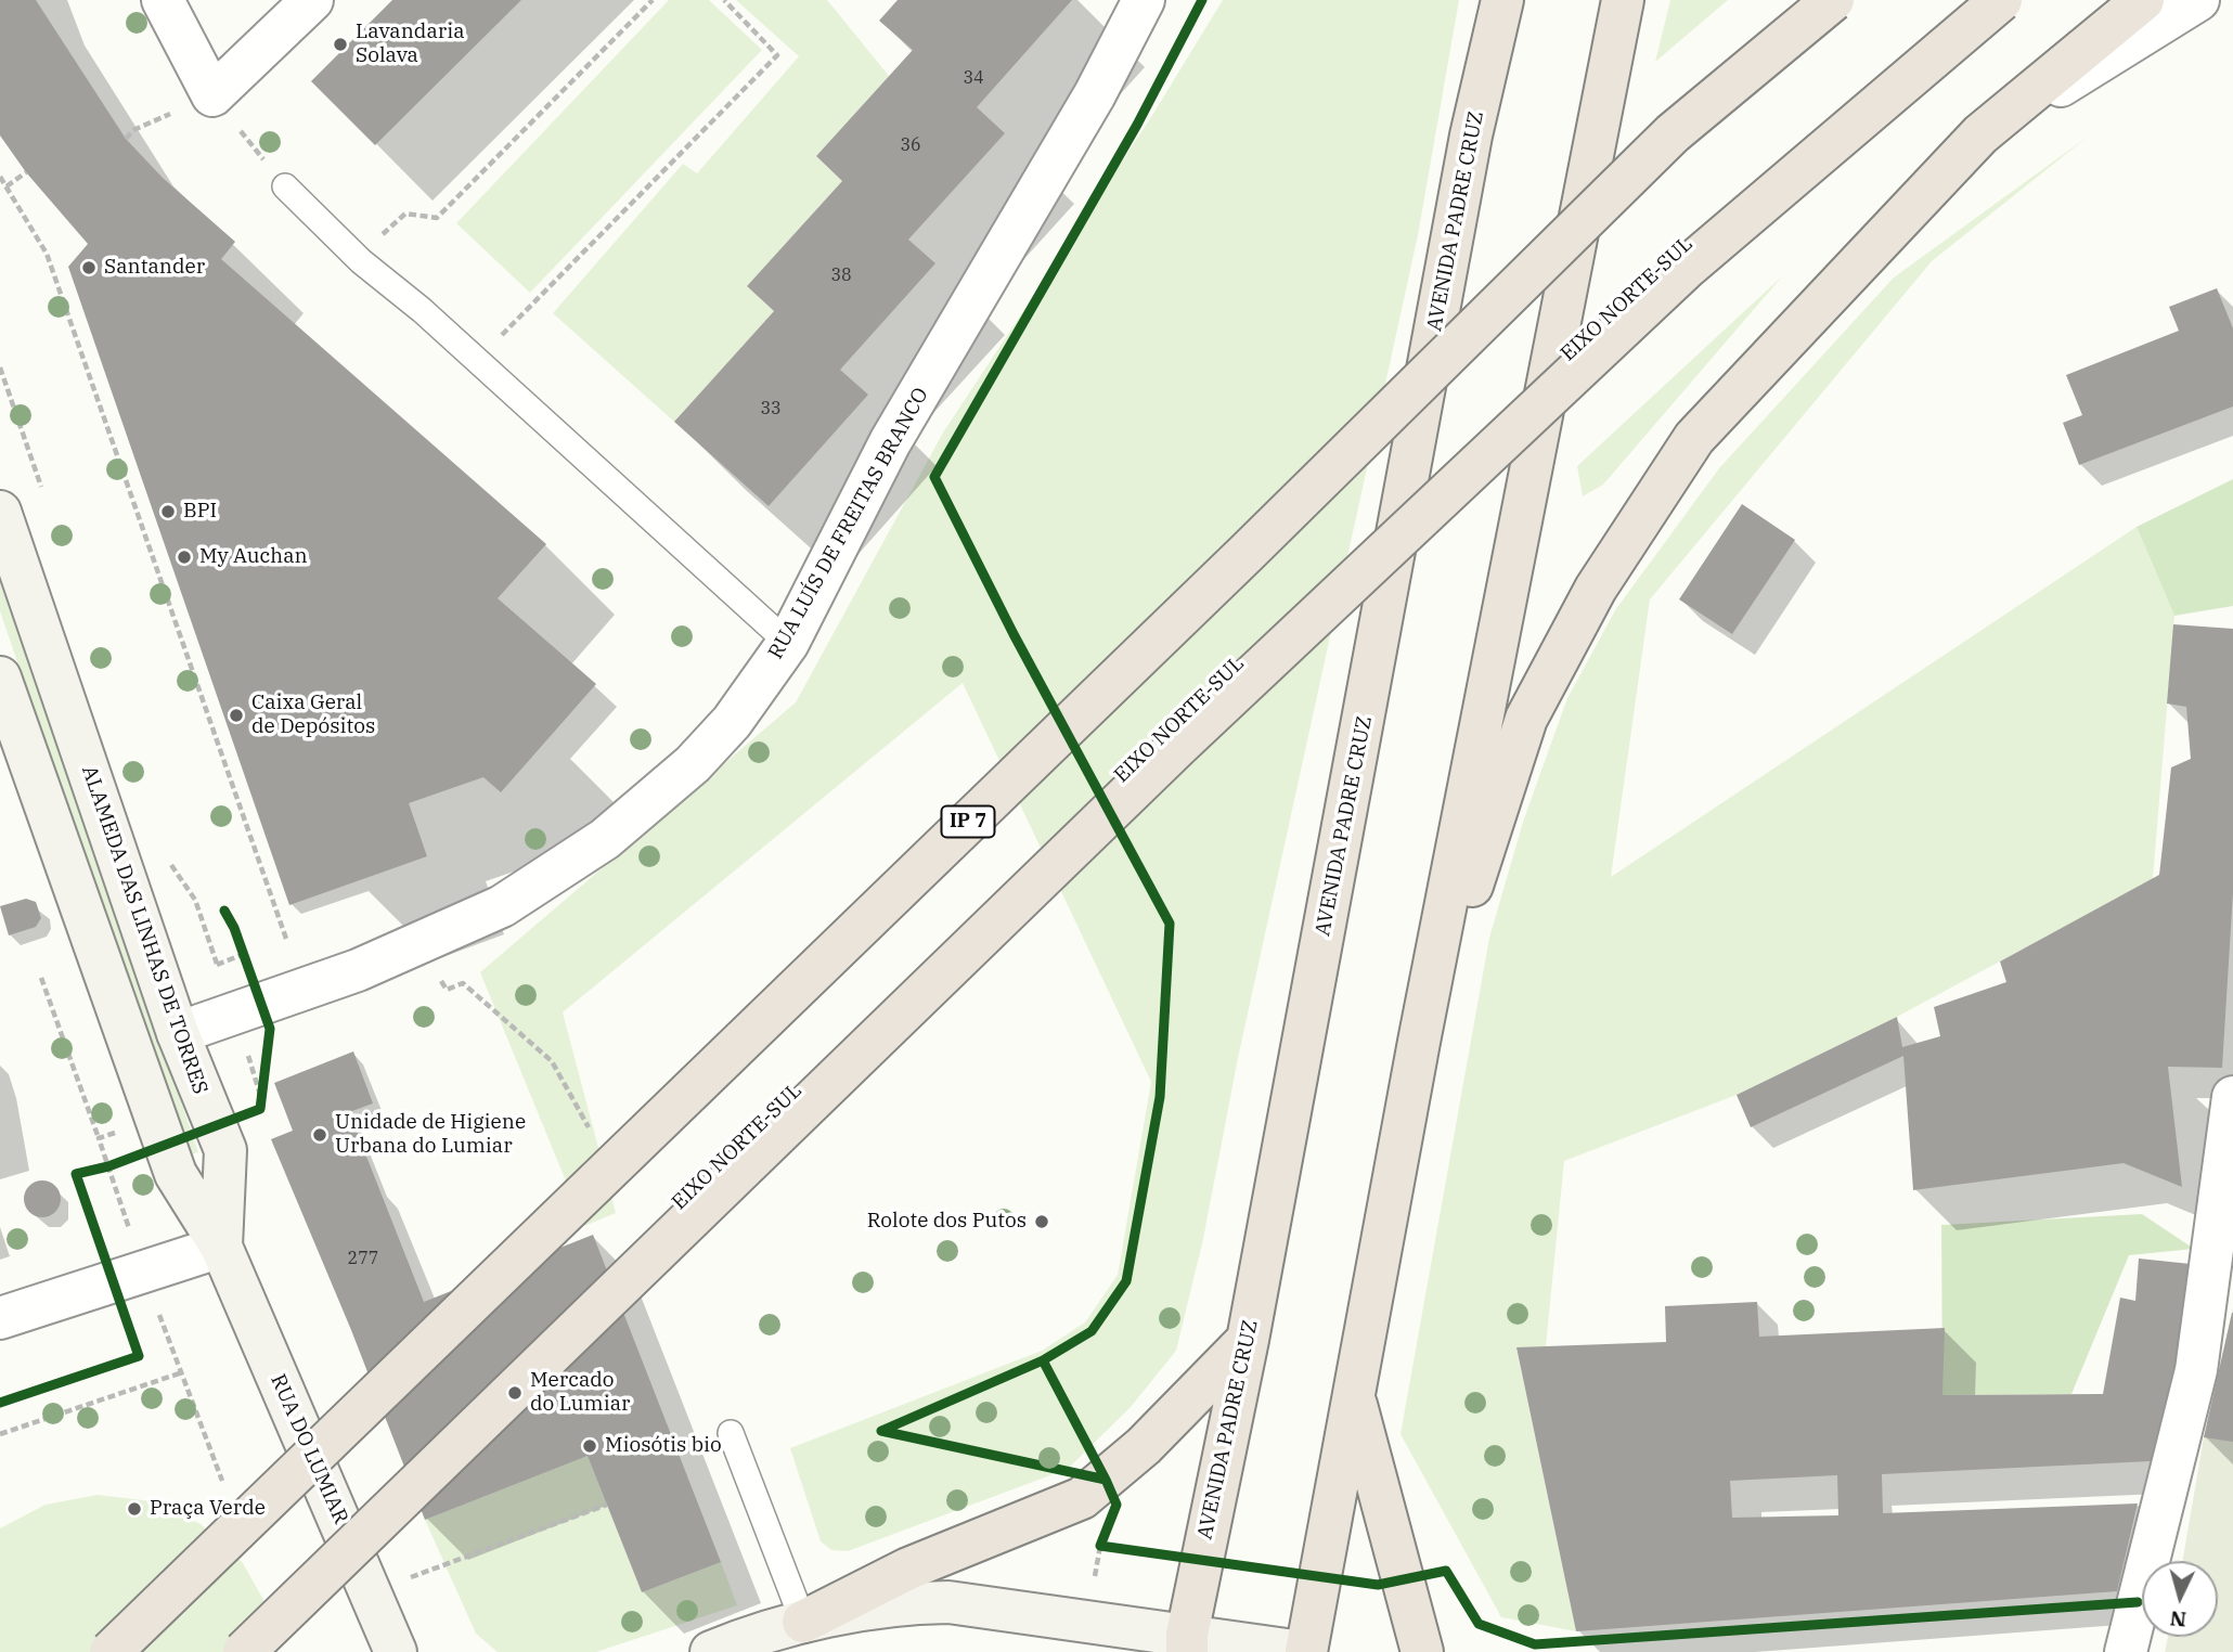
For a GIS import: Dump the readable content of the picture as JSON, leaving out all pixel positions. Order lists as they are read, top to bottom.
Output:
{
  "streets": {
    "highway": ["AVENIDA PADRE CRUZ", "EIXO NORTE-SUL", "IP 7"],
    "main road": ["ALAMEDA DAS LINHAS DE TORRES", "RUA DO LUMIAR"],
    "street": ["RUA LUÍS DE FREITAS BRANCO"]
  },
  "crossings": [
    ["RUA LUÍS DE FREITAS BRANCO", "ALAMEDA DAS LINHAS DE TORRES"],
    ["ALAMEDA DAS LINHAS DE TORRES", "RUA DO LUMIAR"]
  ],
  "places": [
    "Lavandaria Solava",
    "Santander",
    "BPI",
    "My Auchan",
    "Caixa Geral de Depósitos",
    "Unidade de Higiene Urbana do Lumiar",
    "Rolote dos Putos",
    "Mercado do Lumiar",
    "Miosótis bio",
    "Praça Verde"
  ],
  "house_numbers": [
    "34",
    "36",
    "38",
    "33",
    "277"
  ],
  "north": "bottom"
}
